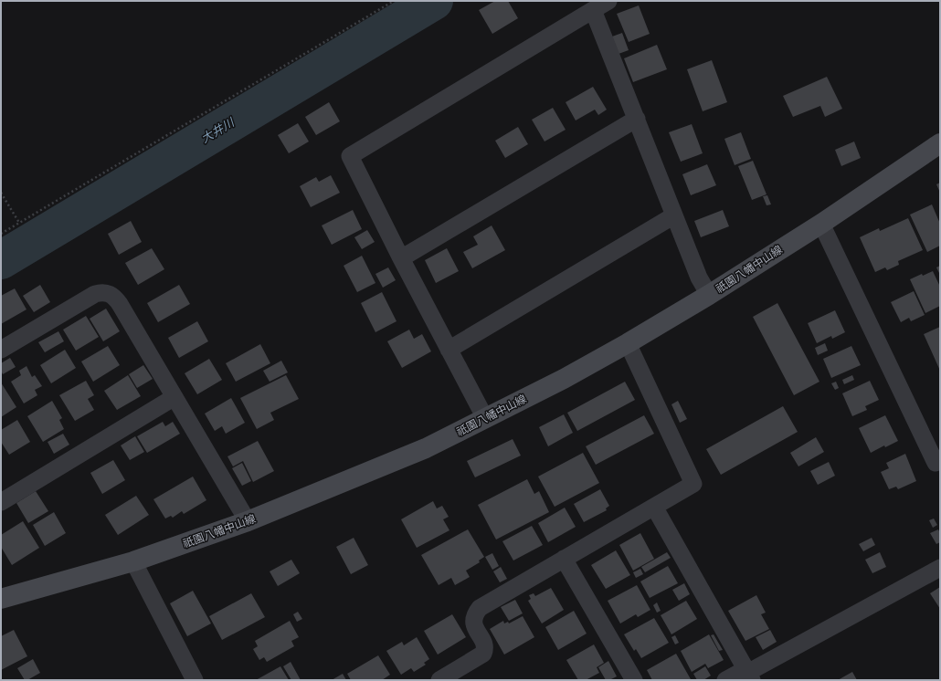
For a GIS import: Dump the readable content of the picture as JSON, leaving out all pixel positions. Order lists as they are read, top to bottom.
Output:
{
  "streets": {
    "main road": ["祇園八幡中山線"]
  },
  "water": ["大井川"]
}
